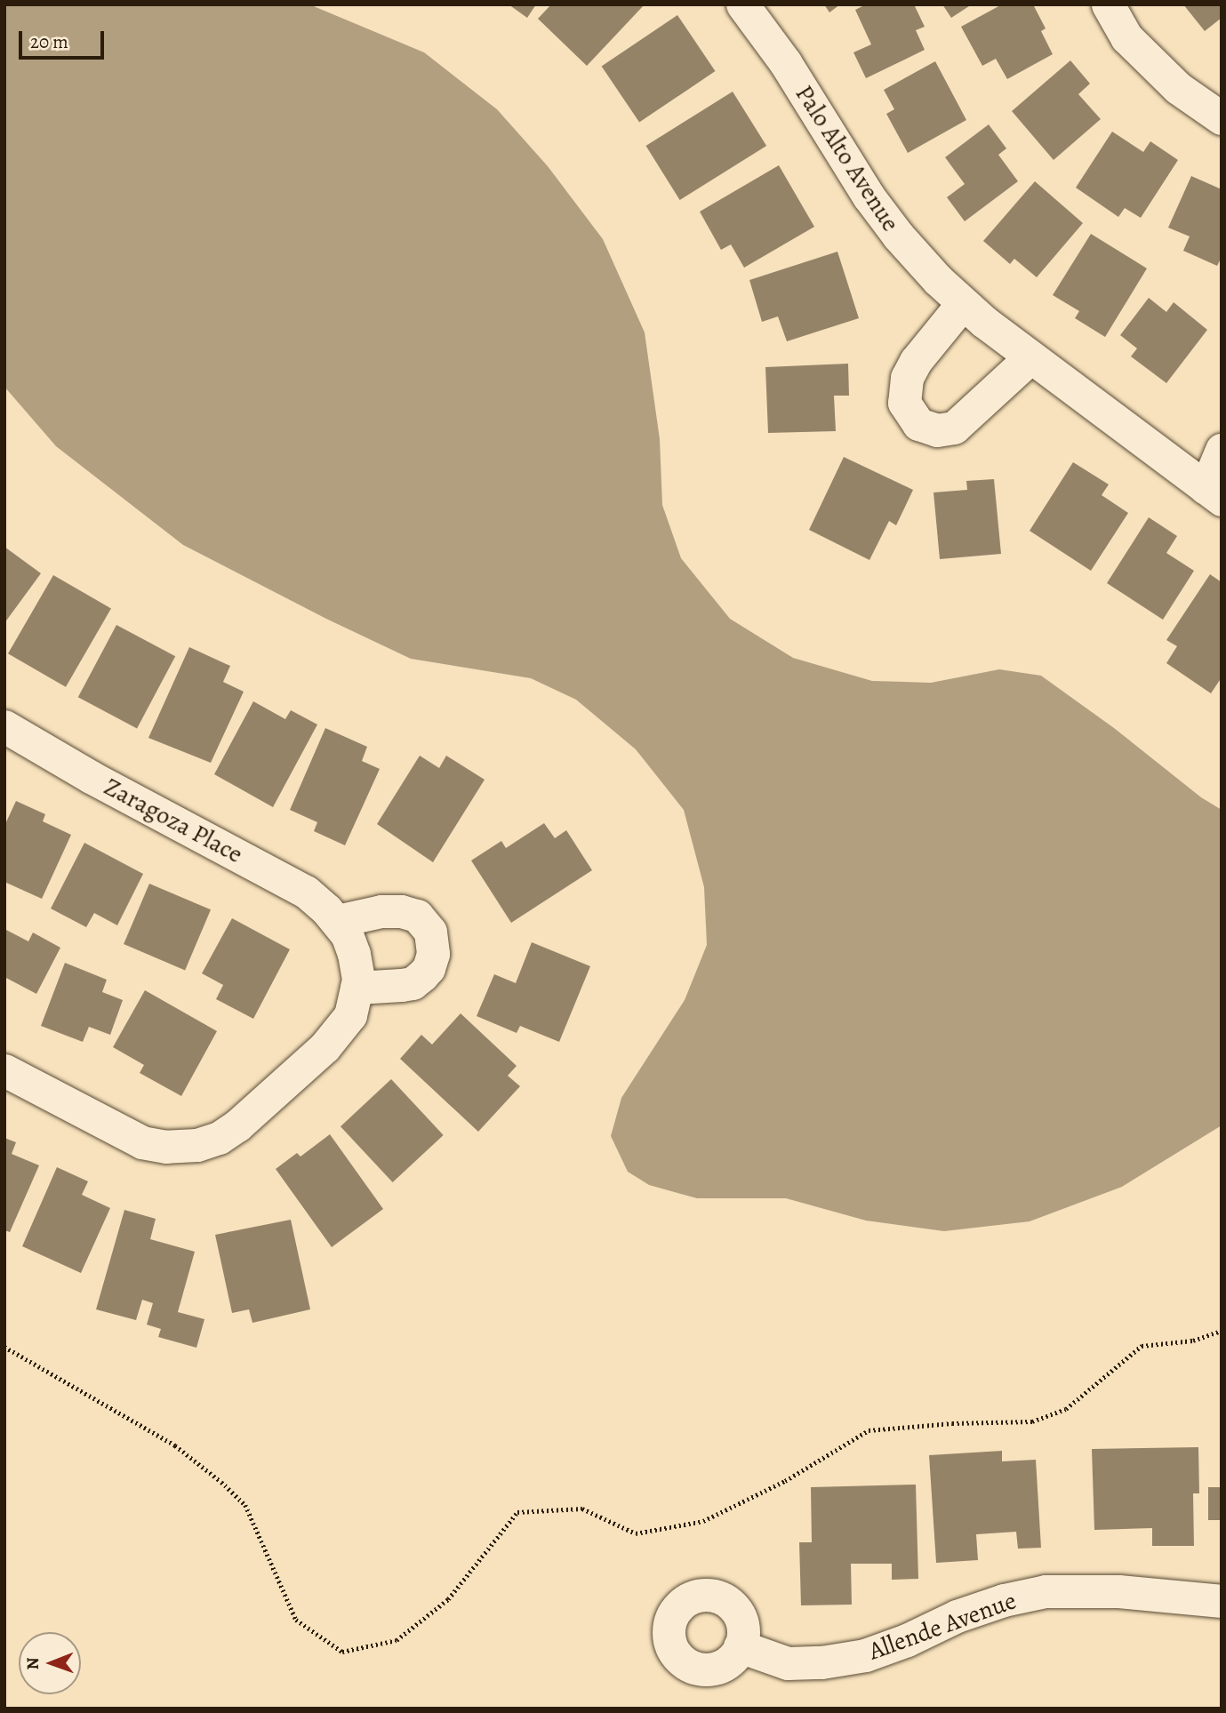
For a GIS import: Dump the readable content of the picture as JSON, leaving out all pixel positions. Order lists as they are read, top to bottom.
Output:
{
  "streets": {
    "street": ["Palo Alto Avenue", "Zaragoza Place", "Allende Avenue"]
  },
  "scale_bar": "20 m",
  "north": "left"
}
